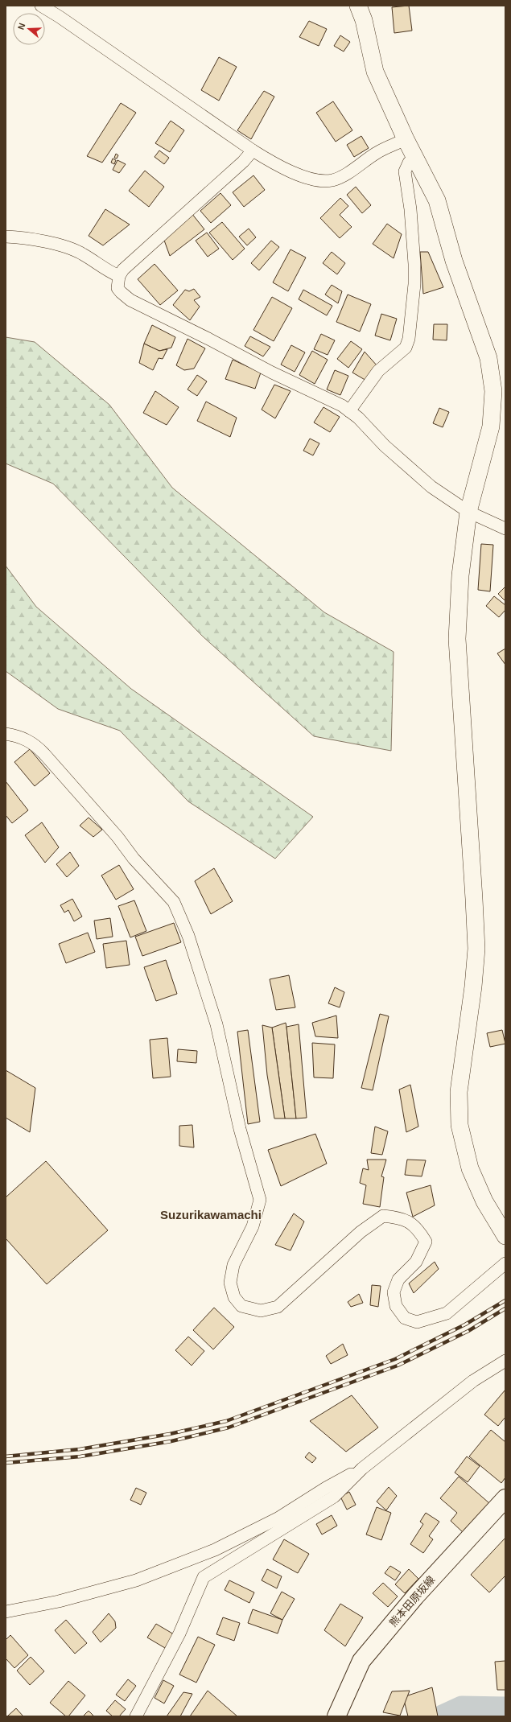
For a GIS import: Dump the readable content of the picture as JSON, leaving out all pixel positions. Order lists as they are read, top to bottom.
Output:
{
  "streets": {
    "main road": ["熊本田原坂線"]
  },
  "districts": ["Suzurikawamachi"],
  "north": "left"
}
